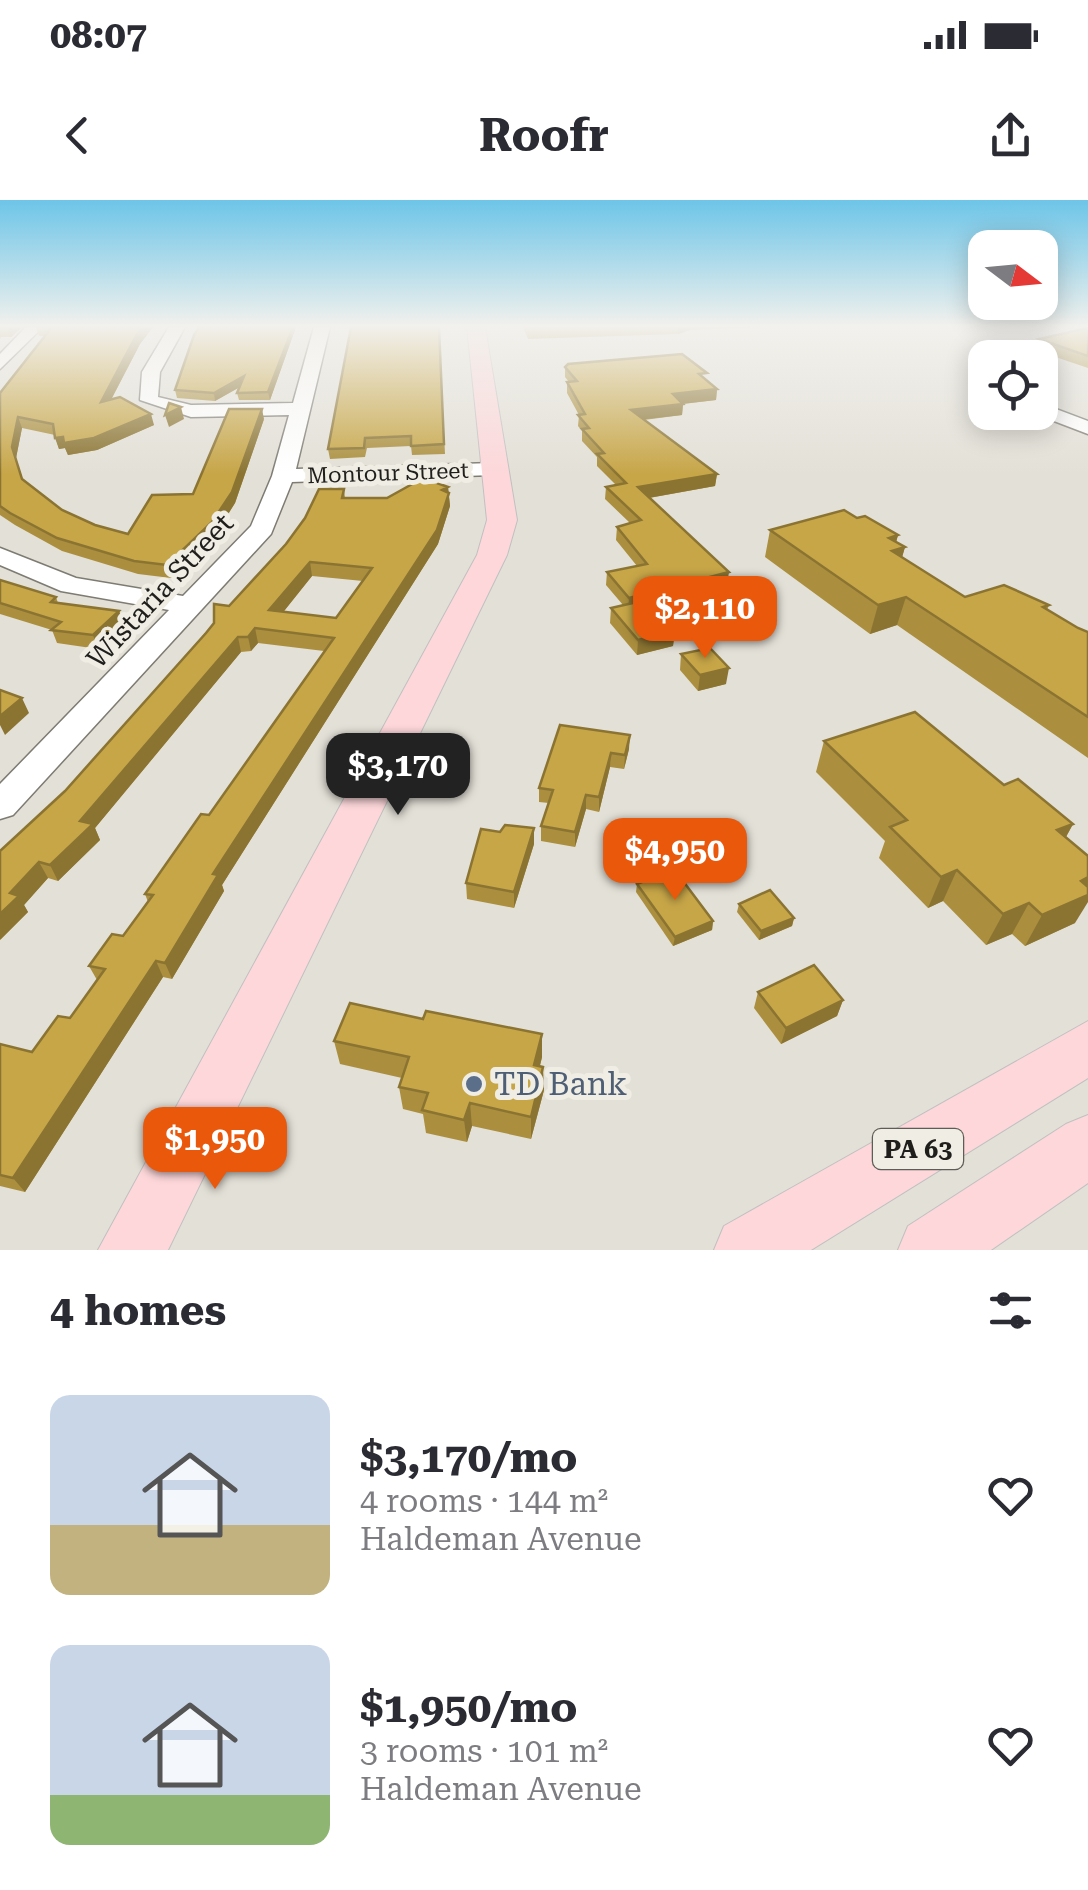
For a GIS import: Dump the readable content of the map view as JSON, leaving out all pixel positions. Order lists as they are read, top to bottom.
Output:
{
  "streets": {
    "main road": ["PA 63"],
    "street": ["Montour Street", "Wistaria Street"]
  },
  "crossings": [
    ["Montour Street", "Wistaria Street"]
  ],
  "places": ["TD Bank"],
  "north": "right",
  "page": {
    "status": "08:07",
    "header": "Roofr",
    "price": [
      "$2,110",
      "$3,170",
      "$4,950",
      "$1,950"
    ],
    "heading": "4 homes",
    "list": [
      {
        "name": "$3,170/mo",
        "note": "4 rooms · 144 m² · Haldeman Avenue"
      },
      {
        "name": "$1,950/mo",
        "note": "3 rooms · 101 m² · Haldeman Avenue"
      }
    ]
  }
}
